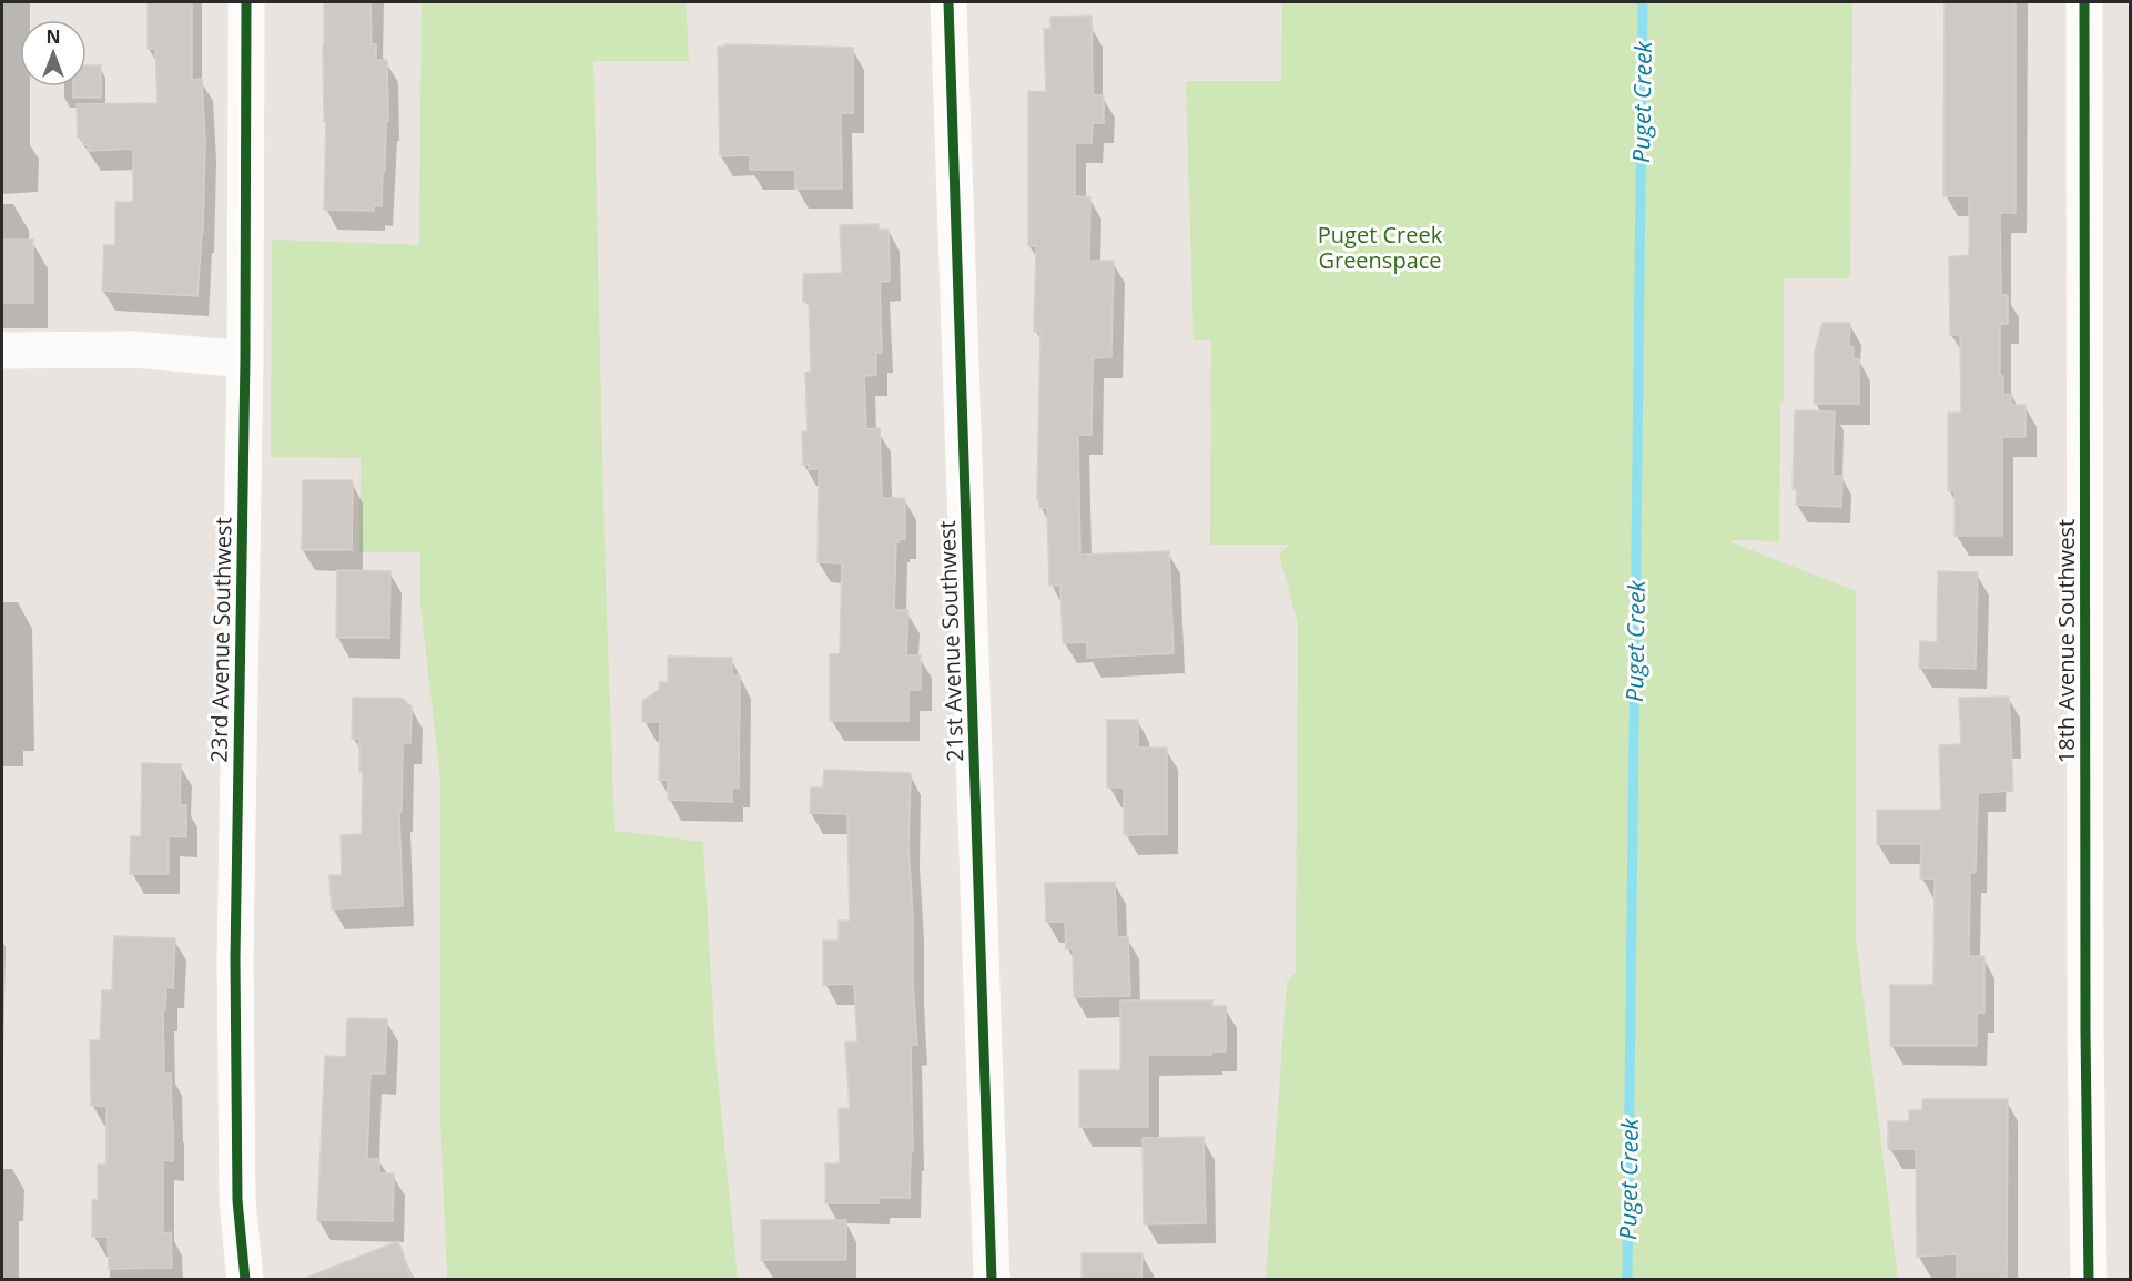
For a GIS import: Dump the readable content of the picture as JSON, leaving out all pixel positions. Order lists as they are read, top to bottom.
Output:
{
  "streets": {
    "street": ["23rd Avenue Southwest", "21st Avenue Southwest", "18th Avenue Southwest"]
  },
  "water": ["Puget Creek"],
  "parks": ["Puget Creek Greenspace"],
  "north": "top"
}
